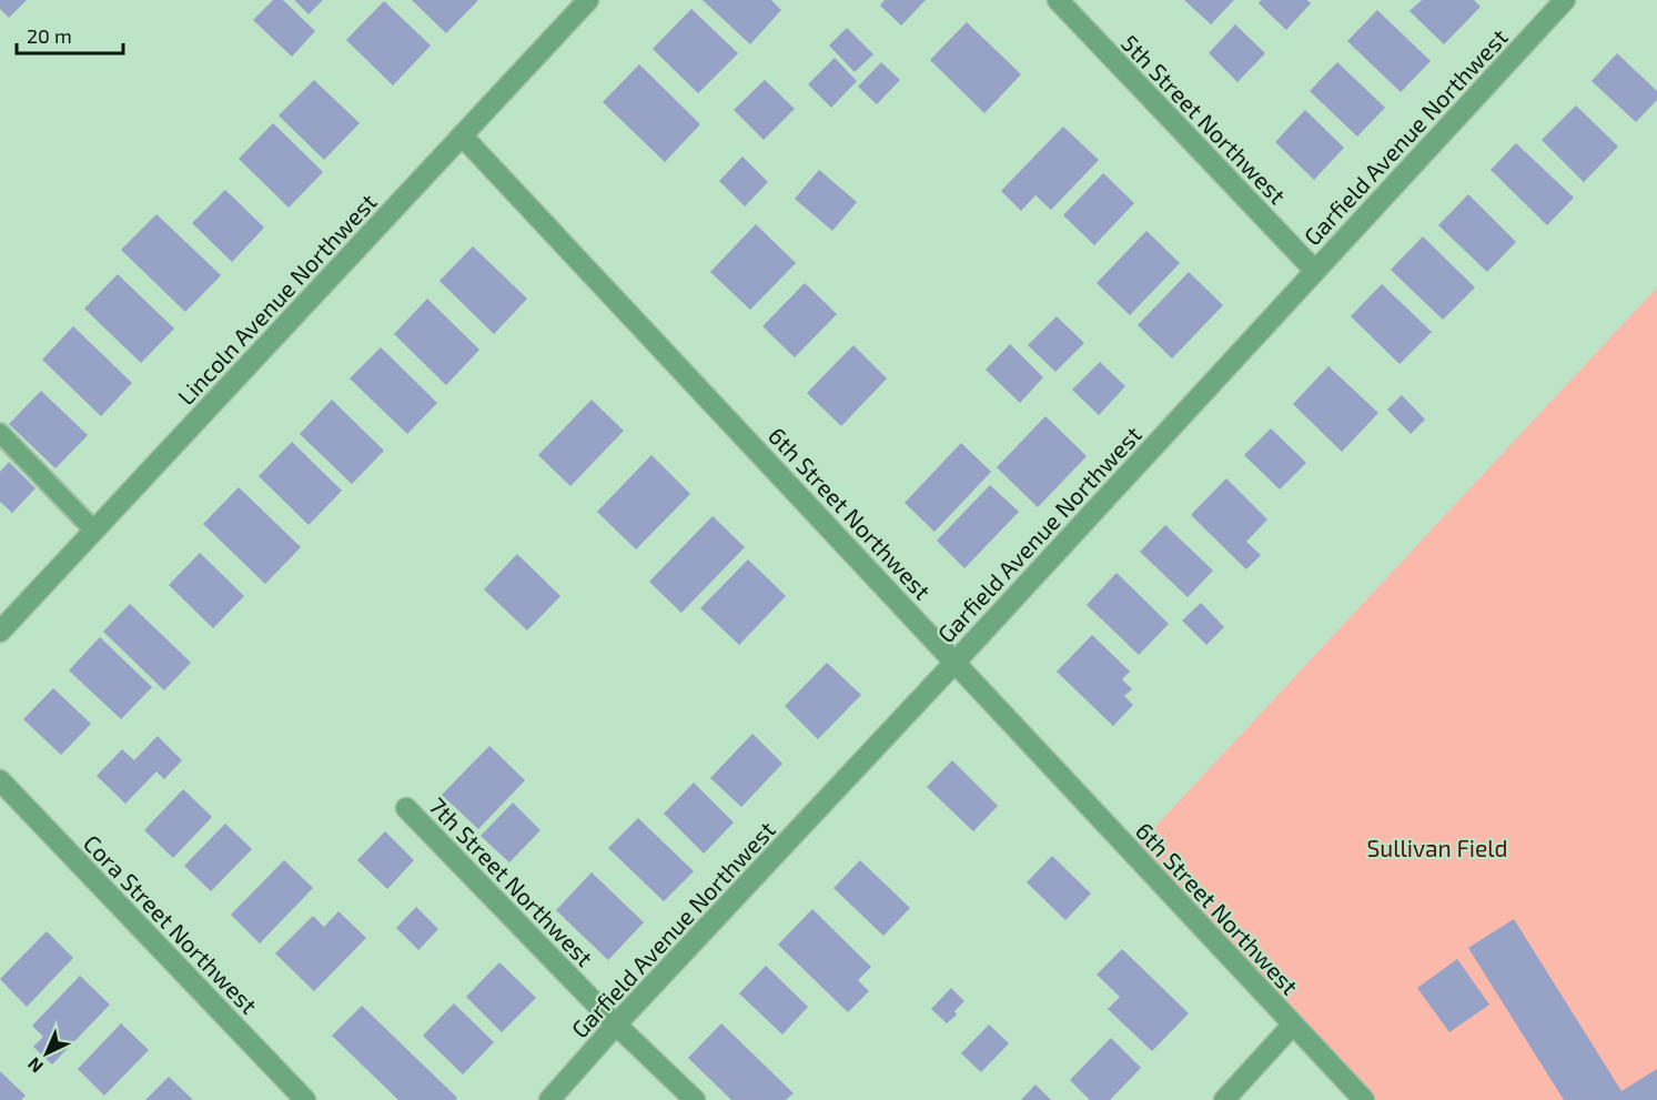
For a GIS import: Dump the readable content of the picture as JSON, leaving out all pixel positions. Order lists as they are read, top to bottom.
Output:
{
  "streets": {
    "street": [
      "5th Street Northwest",
      "Garfield Avenue Northwest",
      "Lincoln Avenue Northwest",
      "6th Street Northwest",
      "7th Street Northwest",
      "Cora Street Northwest"
    ]
  },
  "crossings": [
    ["5th Street Northwest", "Garfield Avenue Northwest"],
    ["Garfield Avenue Northwest", "6th Street Northwest"],
    ["Garfield Avenue Northwest", "7th Street Northwest"],
    ["Lincoln Avenue Northwest", "6th Street Northwest"]
  ],
  "parks": ["Sullivan Field"],
  "scale_bar": "20 m",
  "north": "bottom left"
}
